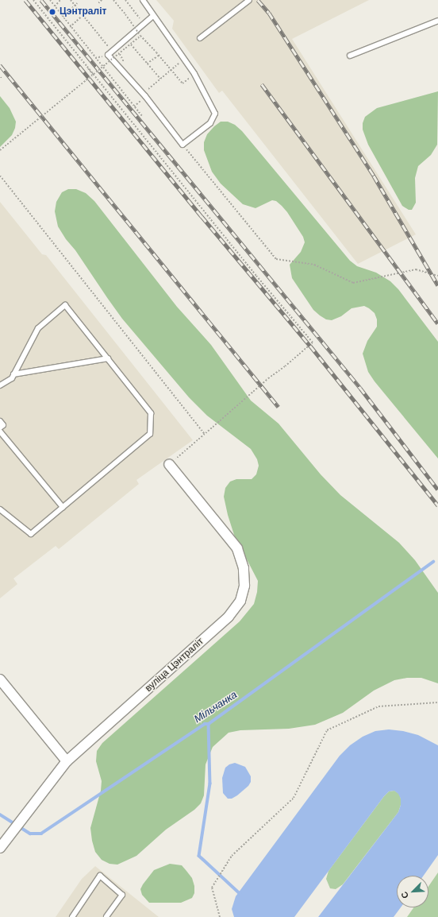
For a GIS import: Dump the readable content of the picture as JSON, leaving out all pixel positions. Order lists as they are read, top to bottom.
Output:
{
  "streets": {
    "street": ["вуліца Цэнтраліт"]
  },
  "water": ["Мільчанка"],
  "places": ["Цэнтраліт"],
  "north": "bottom left"
}
